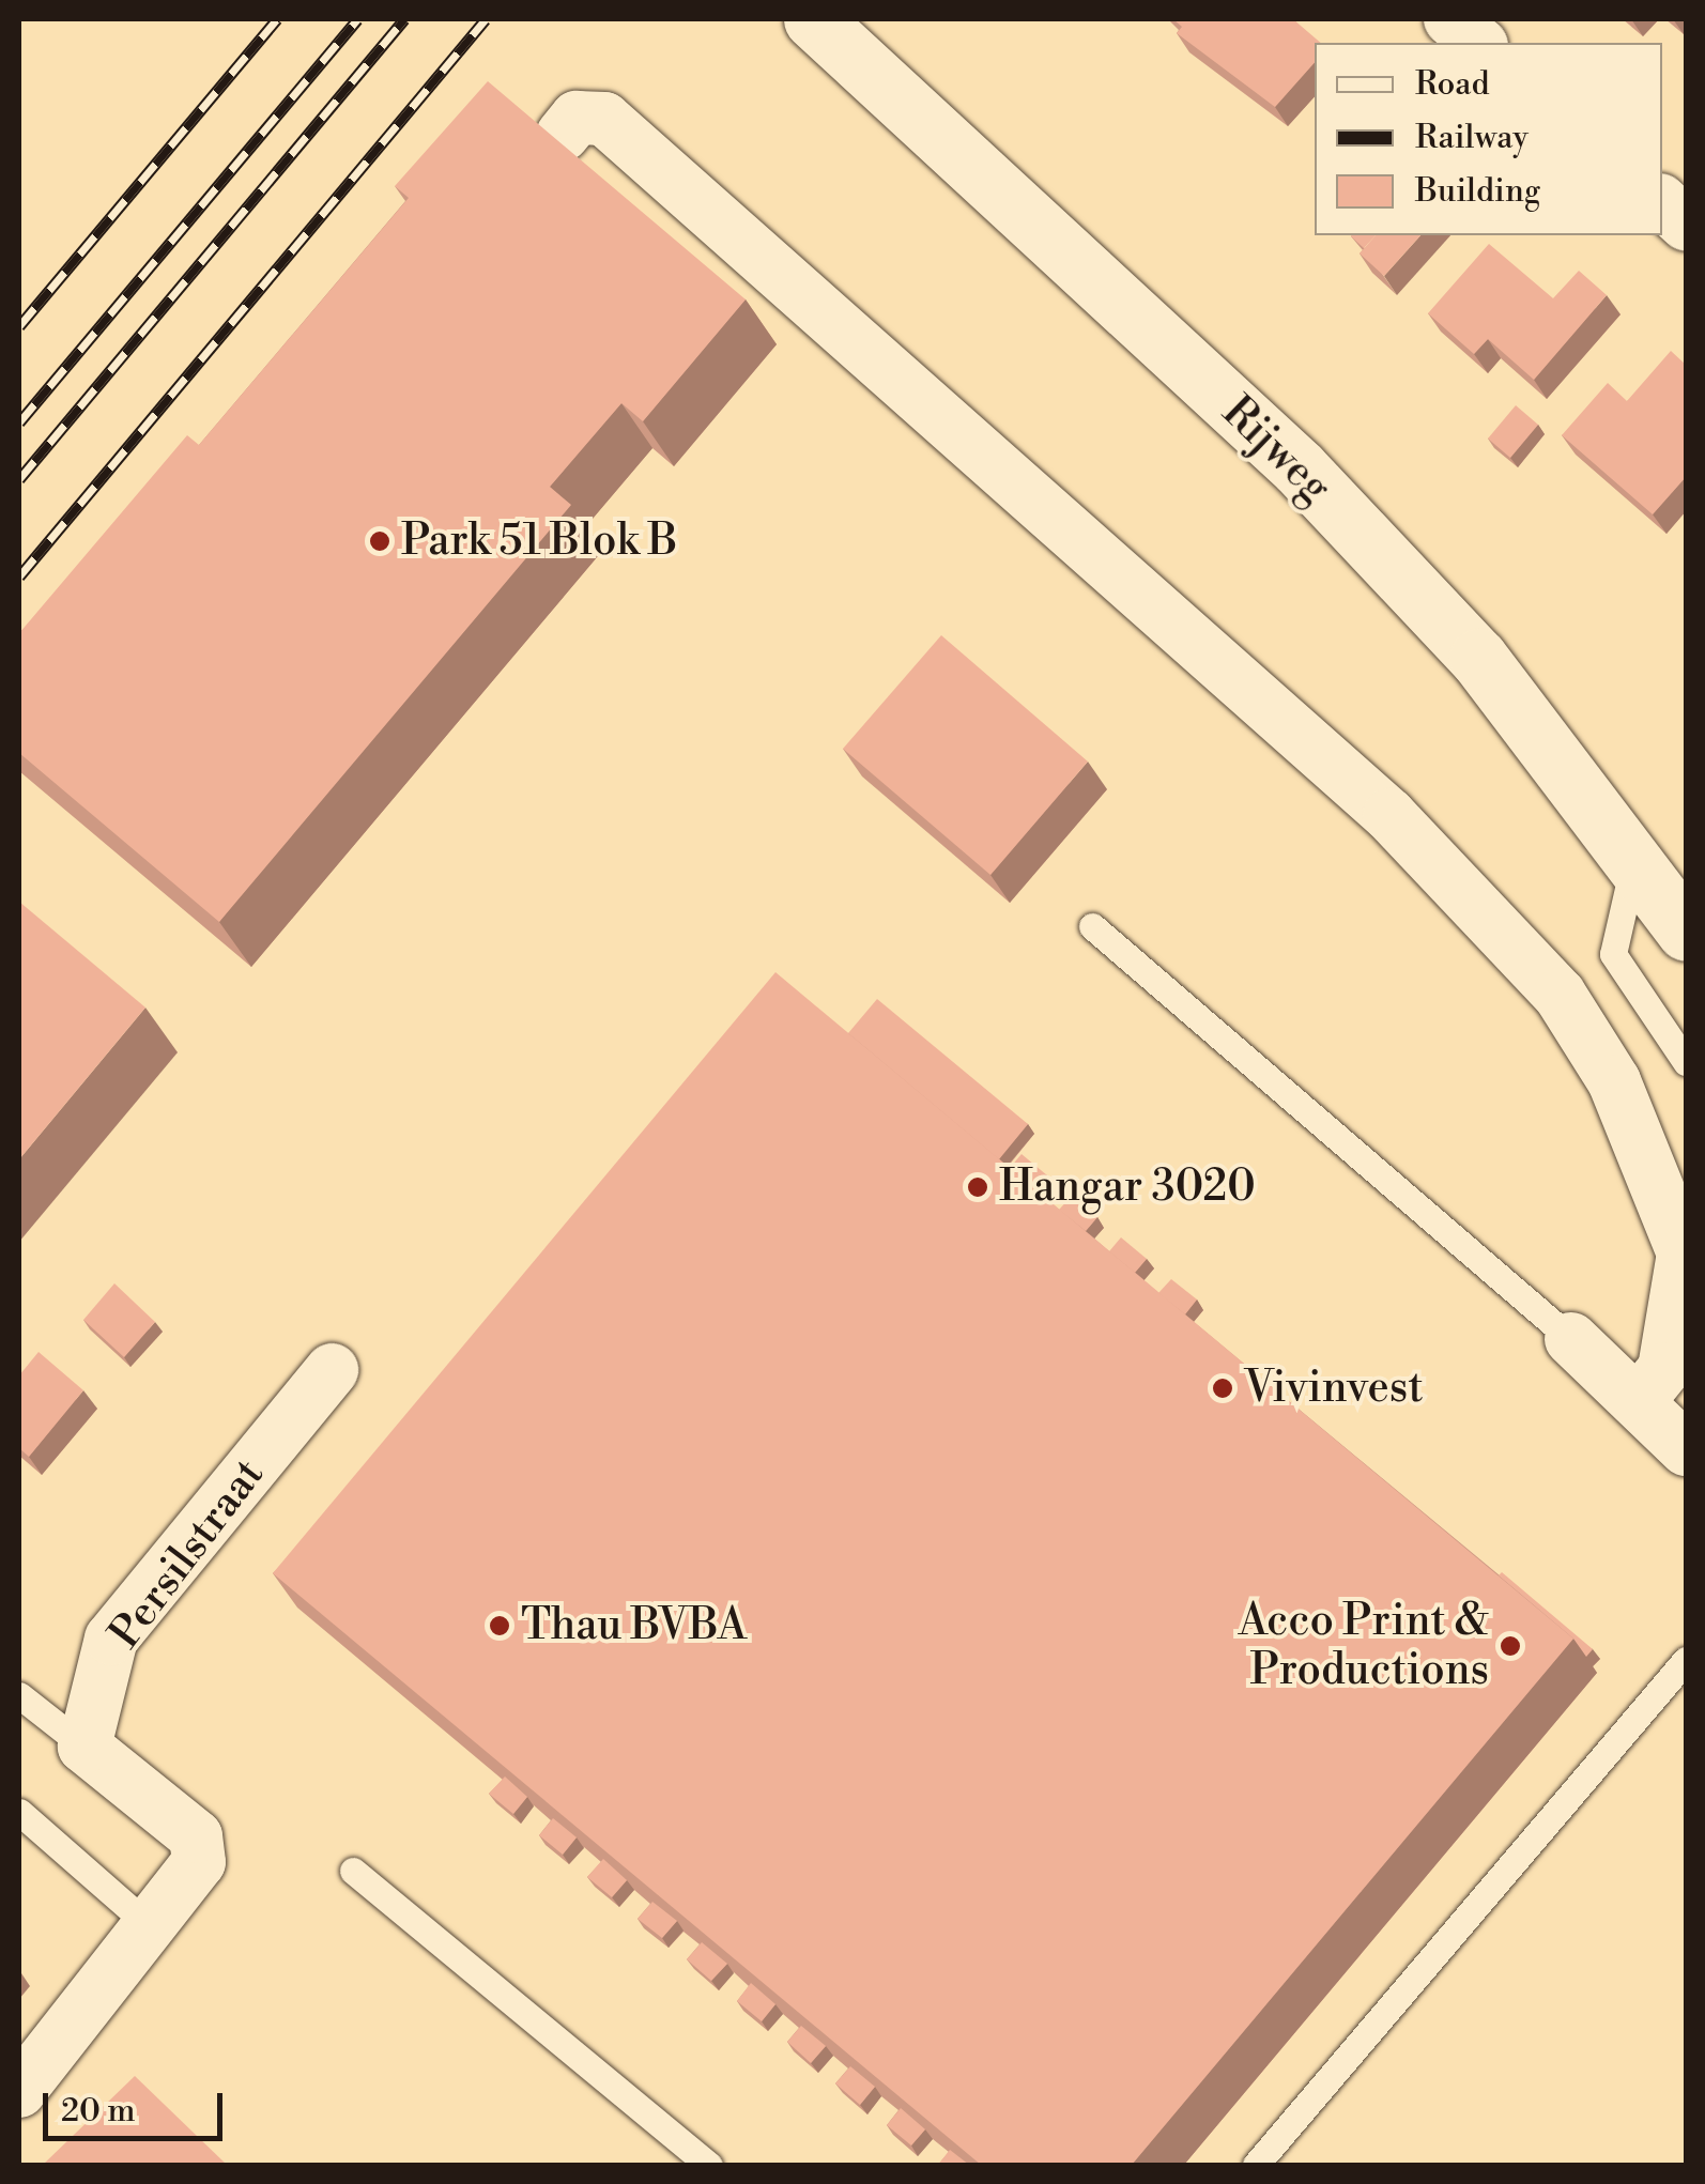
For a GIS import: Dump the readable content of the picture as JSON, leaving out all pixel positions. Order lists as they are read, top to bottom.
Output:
{
  "streets": {
    "street": ["Rijweg", "Persilstraat"]
  },
  "places": [
    "Park 51 Blok B",
    "Hangar 3020",
    "Vivinvest",
    "Thau BVBA",
    "Acco Print & Productions"
  ],
  "legend": ["Road", "Railway", "Building"],
  "scale_bar": "20 m"
}
